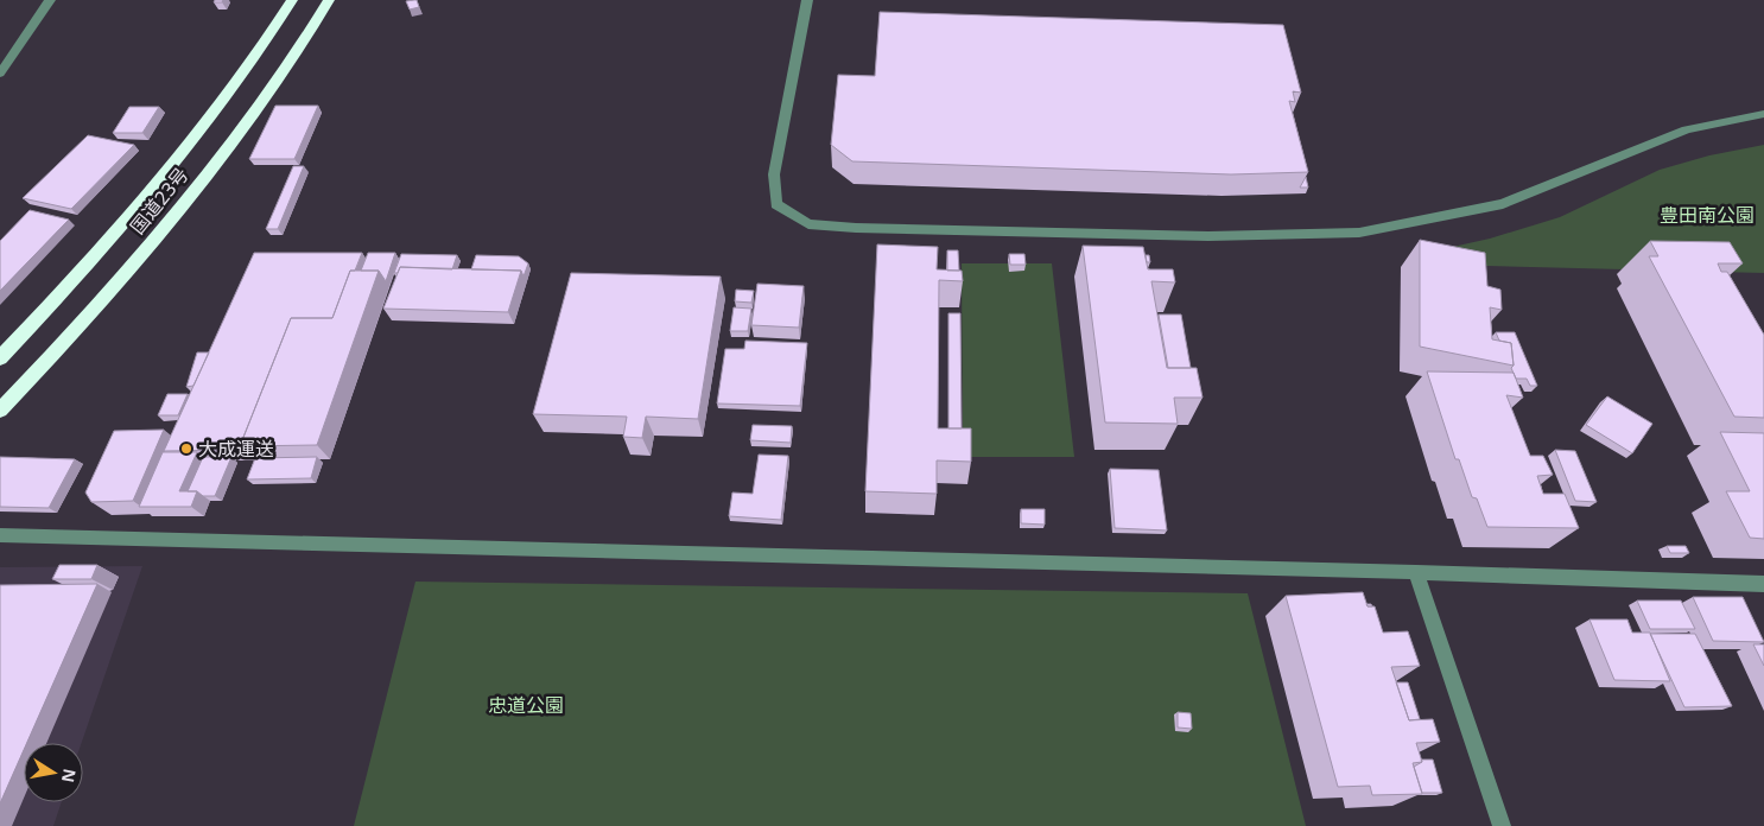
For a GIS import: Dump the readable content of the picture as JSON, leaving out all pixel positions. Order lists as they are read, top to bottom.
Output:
{
  "streets": {
    "highway": ["国道23号"]
  },
  "parks": ["豊田南公園", "忠道公園"],
  "places": ["大成運送"],
  "north": "right"
}
